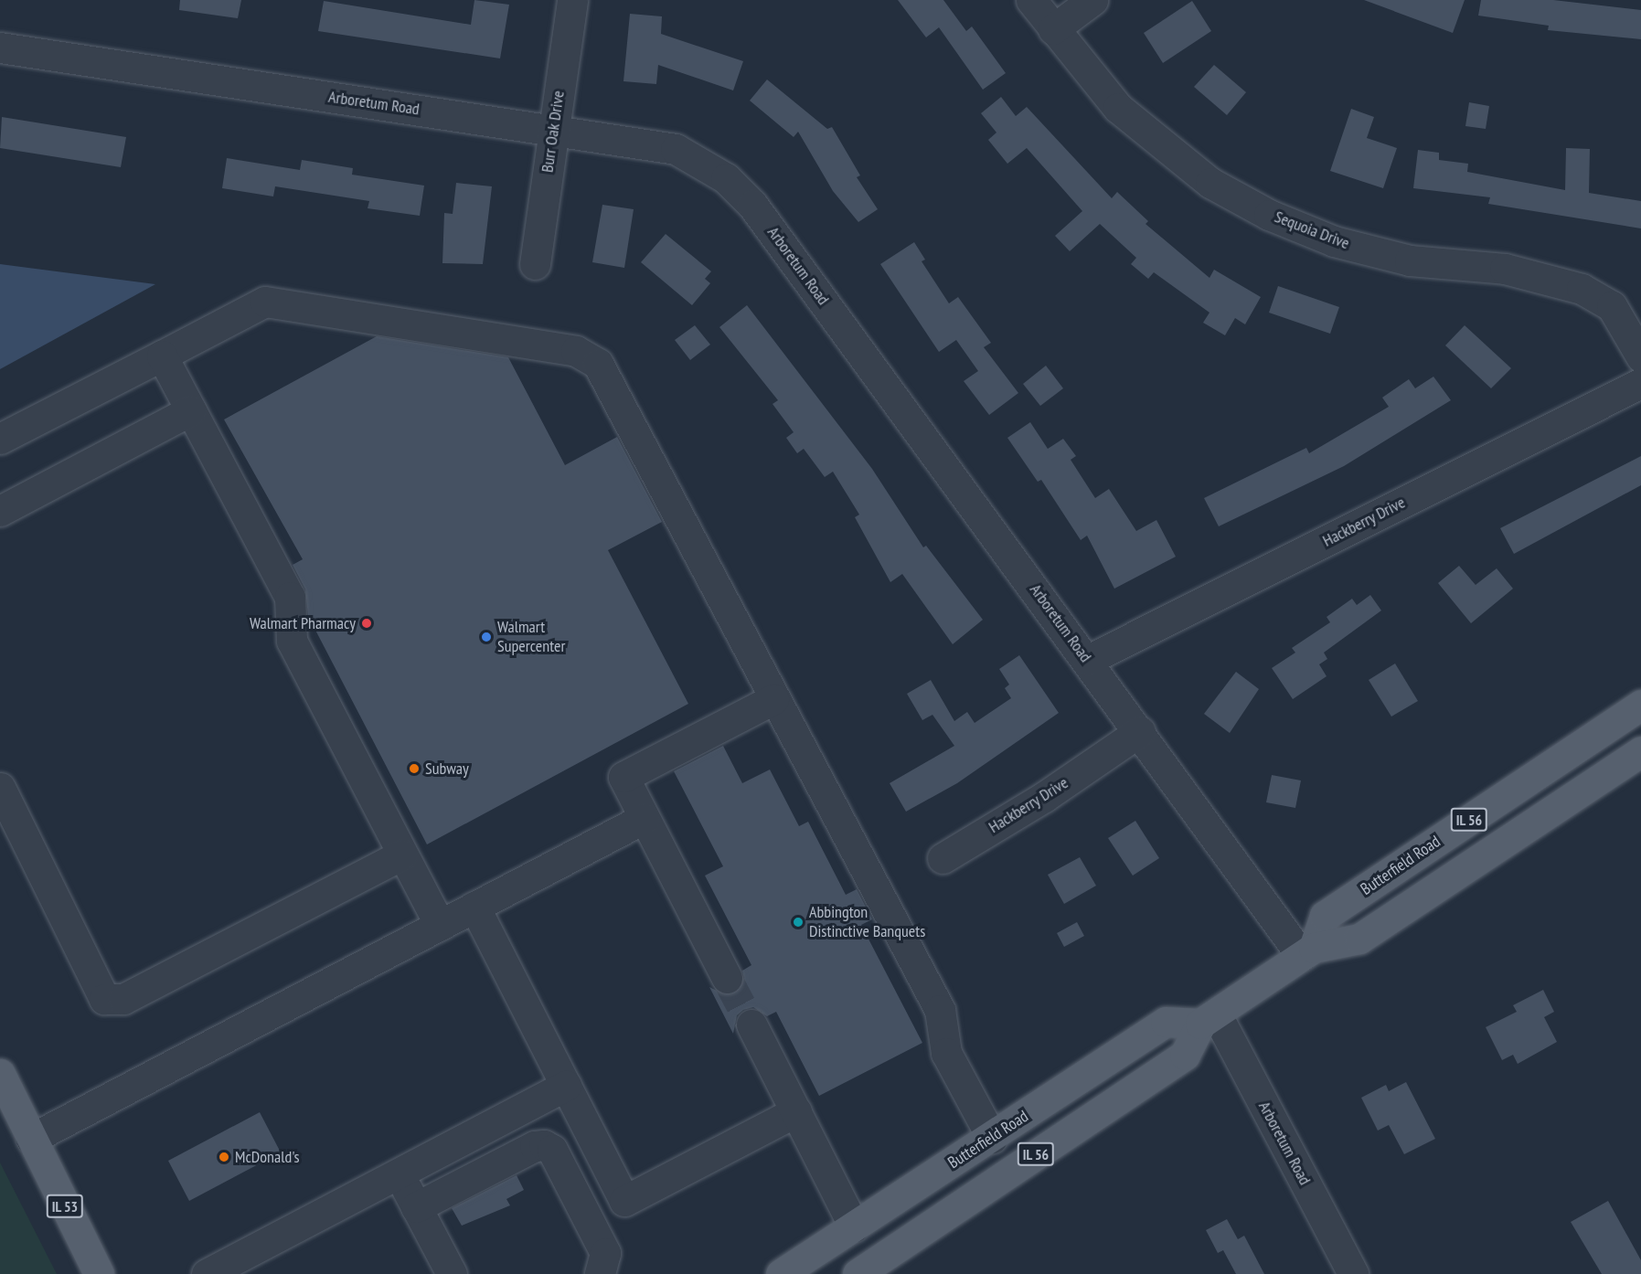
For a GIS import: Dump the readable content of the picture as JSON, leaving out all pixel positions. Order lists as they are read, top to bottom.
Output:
{
  "streets": {
    "main road": ["IL 56", "Butterfield Road", "IL 53"],
    "street": [
      "Arboretum Road",
      "Burr Oak Drive",
      "Sequoia Drive",
      "Hackberry Drive"
    ]
  },
  "crossings": [
    ["Arboretum Road", "Burr Oak Drive"],
    ["Arboretum Road", "Hackberry Drive"],
    ["Arboretum Road", "IL 56"],
    ["Arboretum Road", "Butterfield Road"],
    ["IL 56", "Butterfield Road"]
  ],
  "places": [
    "Walmart Pharmacy",
    "Walmart Supercenter",
    "Subway",
    "Abbington Distinctive Banquets",
    "McDonald's"
  ]
}
